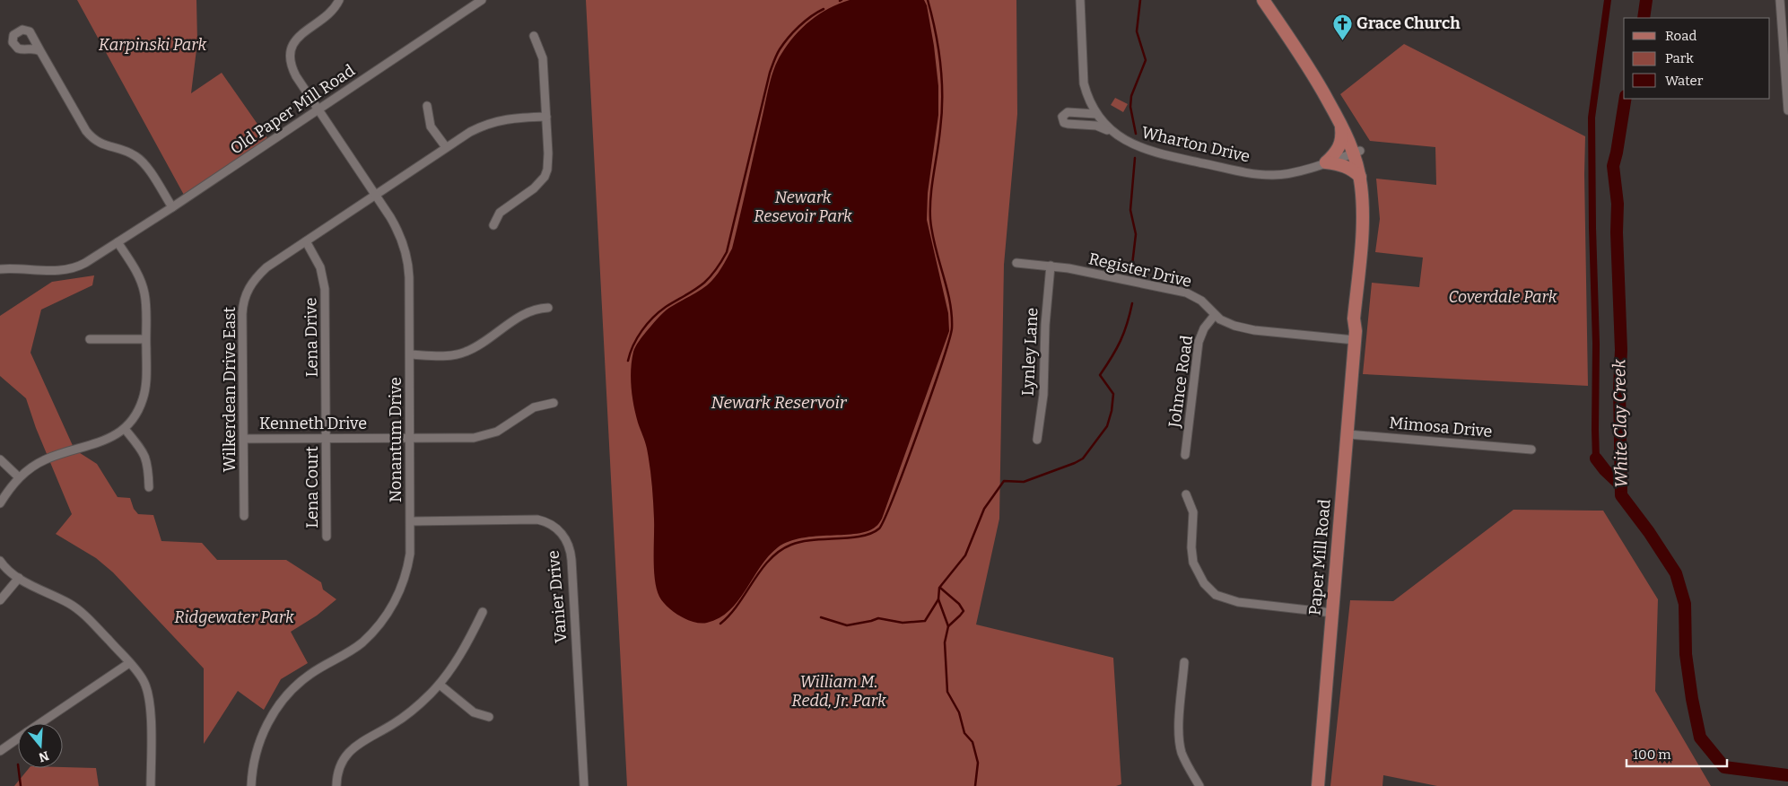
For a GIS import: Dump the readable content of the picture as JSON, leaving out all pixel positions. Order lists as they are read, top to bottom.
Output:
{
  "streets": {
    "main road": ["Paper Mill Road"],
    "street": [
      "Old Paper Mill Road",
      "Wharton Drive",
      "Register Drive",
      "Lena Drive",
      "Lynley Lane",
      "Johnce Road",
      "Wilkerdean Drive East",
      "Kenneth Drive",
      "Mimosa Drive",
      "Nonantum Drive",
      "Lena Court",
      "Vanier Drive"
    ]
  },
  "crossings": [
    ["Old Paper Mill Road", "Nonantum Drive"],
    ["Wharton Drive", "Paper Mill Road"],
    ["Register Drive", "Lynley Lane"],
    ["Register Drive", "Johnce Road"],
    ["Register Drive", "Paper Mill Road"],
    ["Lena Drive", "Wilkerdean Drive East"],
    ["Lena Drive", "Kenneth Drive"],
    ["Lena Drive", "Lena Court"],
    ["Wilkerdean Drive East", "Kenneth Drive"],
    ["Wilkerdean Drive East", "Nonantum Drive"],
    ["Kenneth Drive", "Nonantum Drive"],
    ["Kenneth Drive", "Lena Court"],
    ["Mimosa Drive", "Paper Mill Road"],
    ["Nonantum Drive", "Vanier Drive"]
  ],
  "water": ["Newark Reservoir", "White Clay Creek"],
  "parks": [
    "Karpinski Park",
    "Newark Resevoir Park",
    "Coverdale Park",
    "Ridgewater Park",
    "William M. Redd, Jr. Park"
  ],
  "places": {
    "church": ["Grace Church"]
  },
  "legend": ["Road", "Park", "Water"],
  "scale_bar": "100 m",
  "north": "bottom"
}
